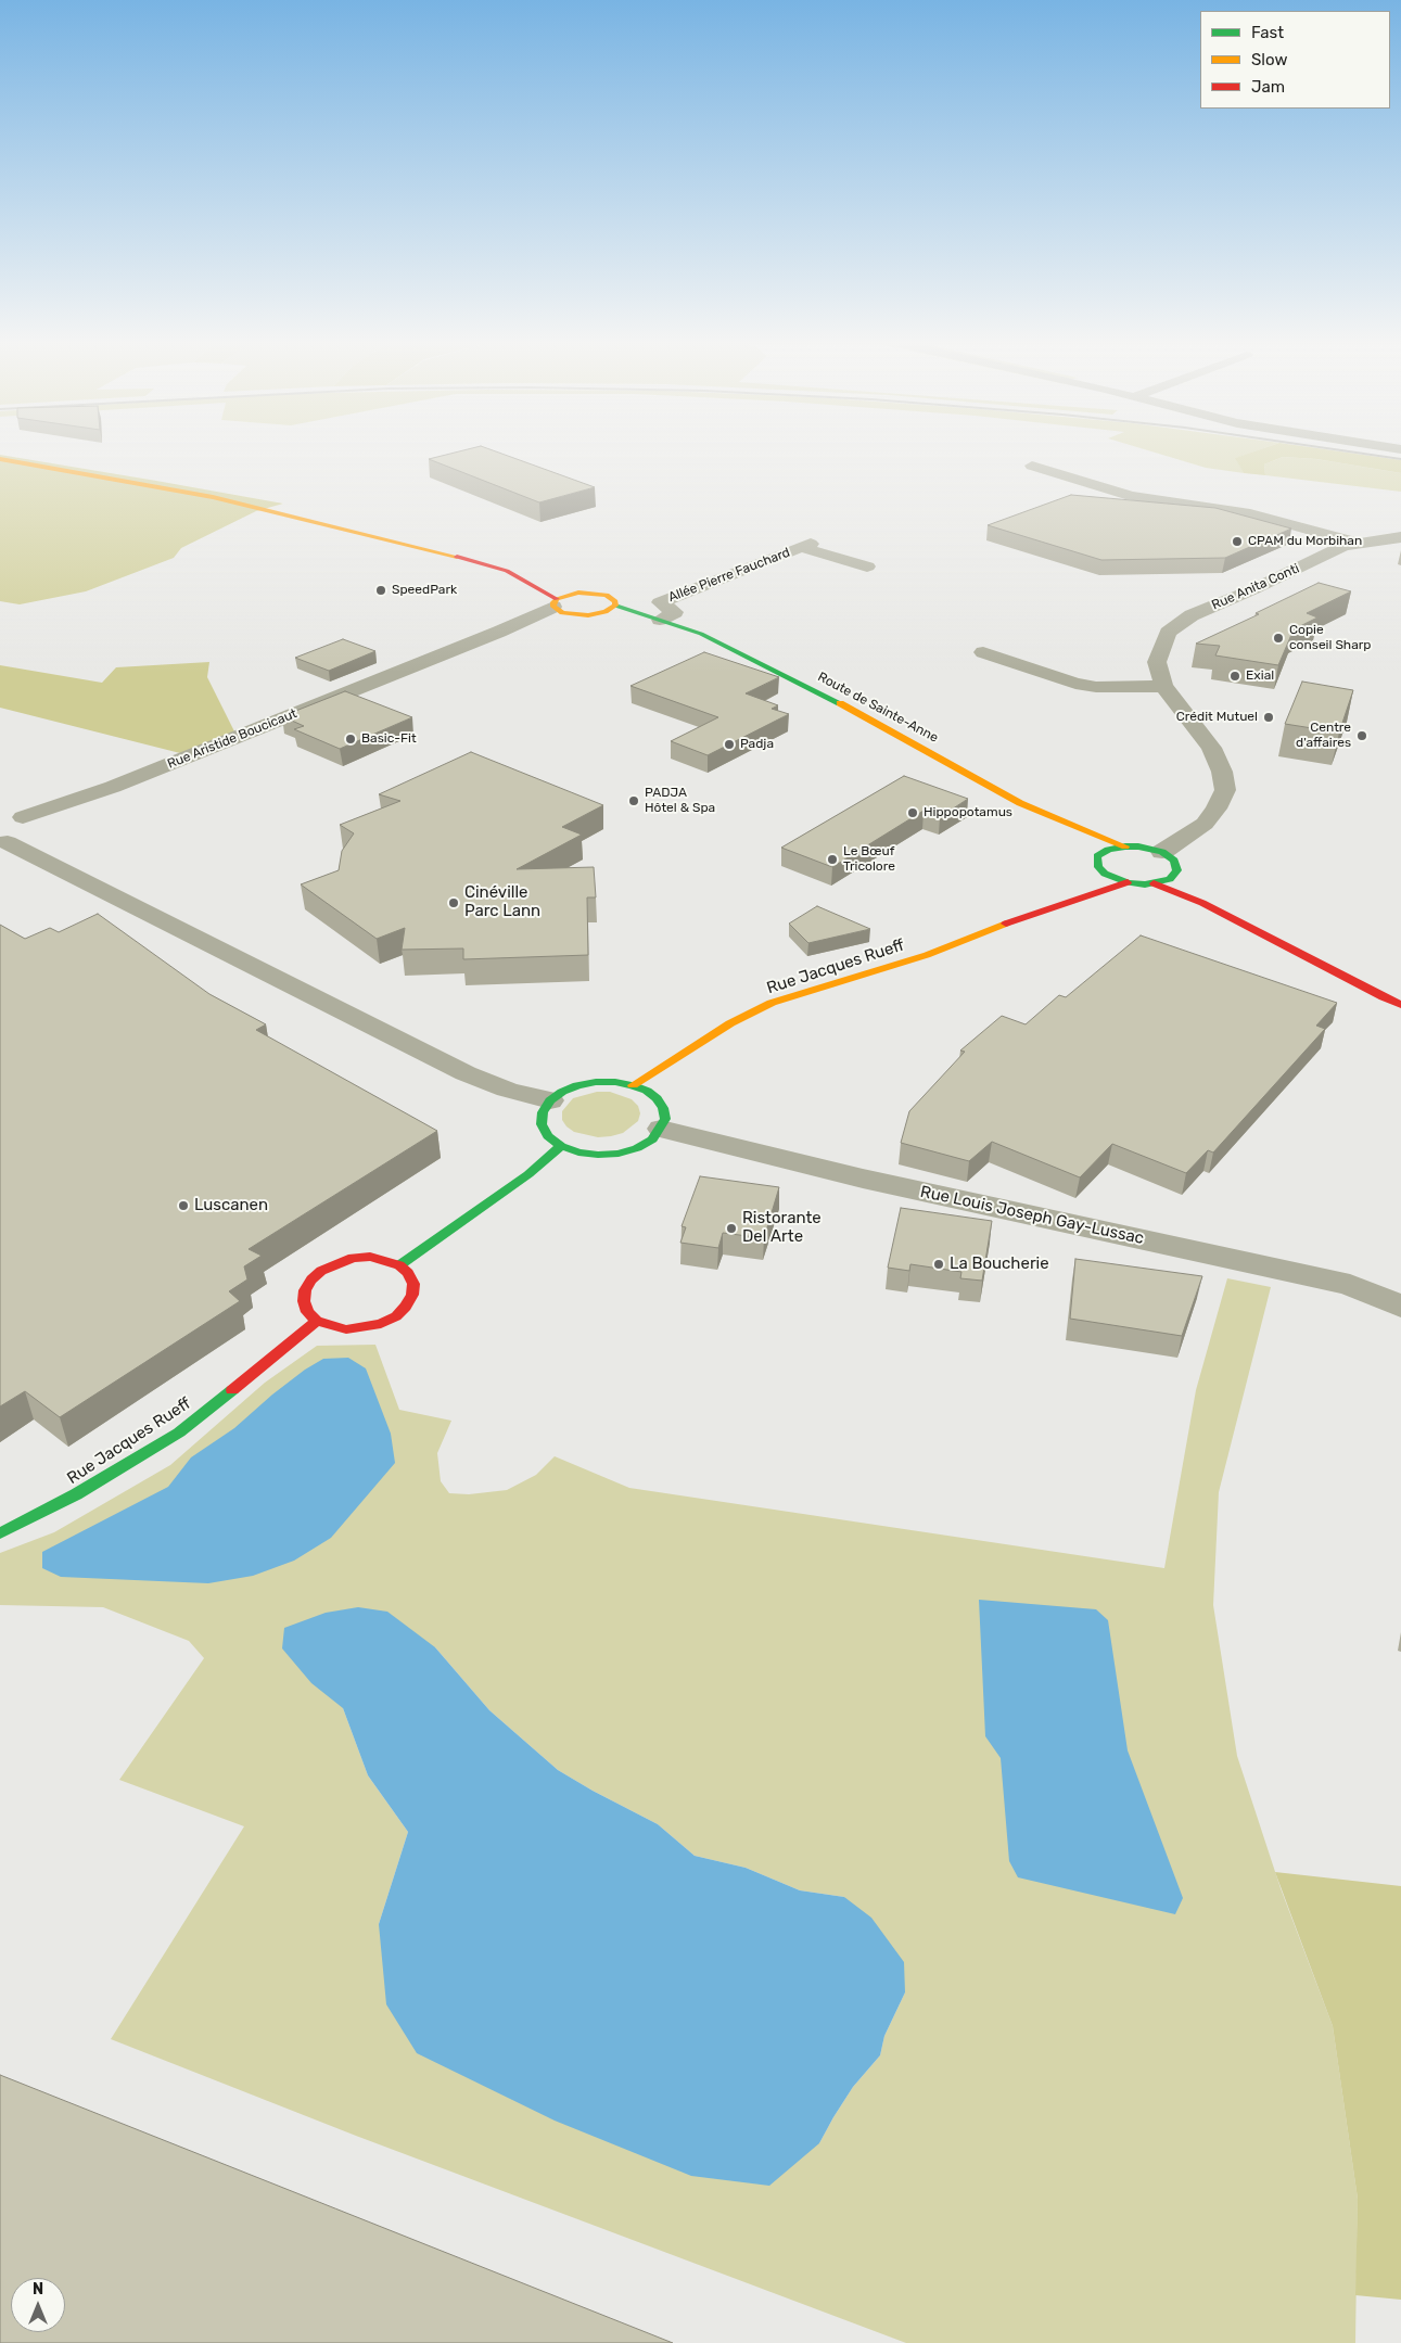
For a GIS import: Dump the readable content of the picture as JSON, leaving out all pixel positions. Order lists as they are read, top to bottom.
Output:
{
  "streets": {
    "main road": ["Route de Sainte-Anne", "Rue Jacques Rueff"],
    "street": [
      "Allée Pierre Fauchard",
      "Rue Anita Conti",
      "Rue Aristide Boucicaut",
      "Rue Louis Joseph Gay-Lussac"
    ]
  },
  "crossings": [
    ["Allée Pierre Fauchard", "Route de Sainte-Anne"],
    ["Route de Sainte-Anne", "Rue Aristide Boucicaut"],
    ["Rue Jacques Rueff", "Rue Louis Joseph Gay-Lussac"]
  ],
  "places": [
    "CPAM du Morbihan",
    "SpeedPark",
    "Copie conseil Sharp",
    "Exial",
    "Crédit Mutuel",
    "Centre d'affaires",
    "Basic-Fit",
    "Padja",
    "PADJA Hôtel & Spa",
    "Hippopotamus",
    "Le Bœuf Tricolore",
    "Cinéville Parc Lann",
    "Luscanen",
    "Ristorante Del Arte",
    "La Boucherie"
  ],
  "legend": ["Fast", "Slow", "Jam"],
  "north": "top"
}
